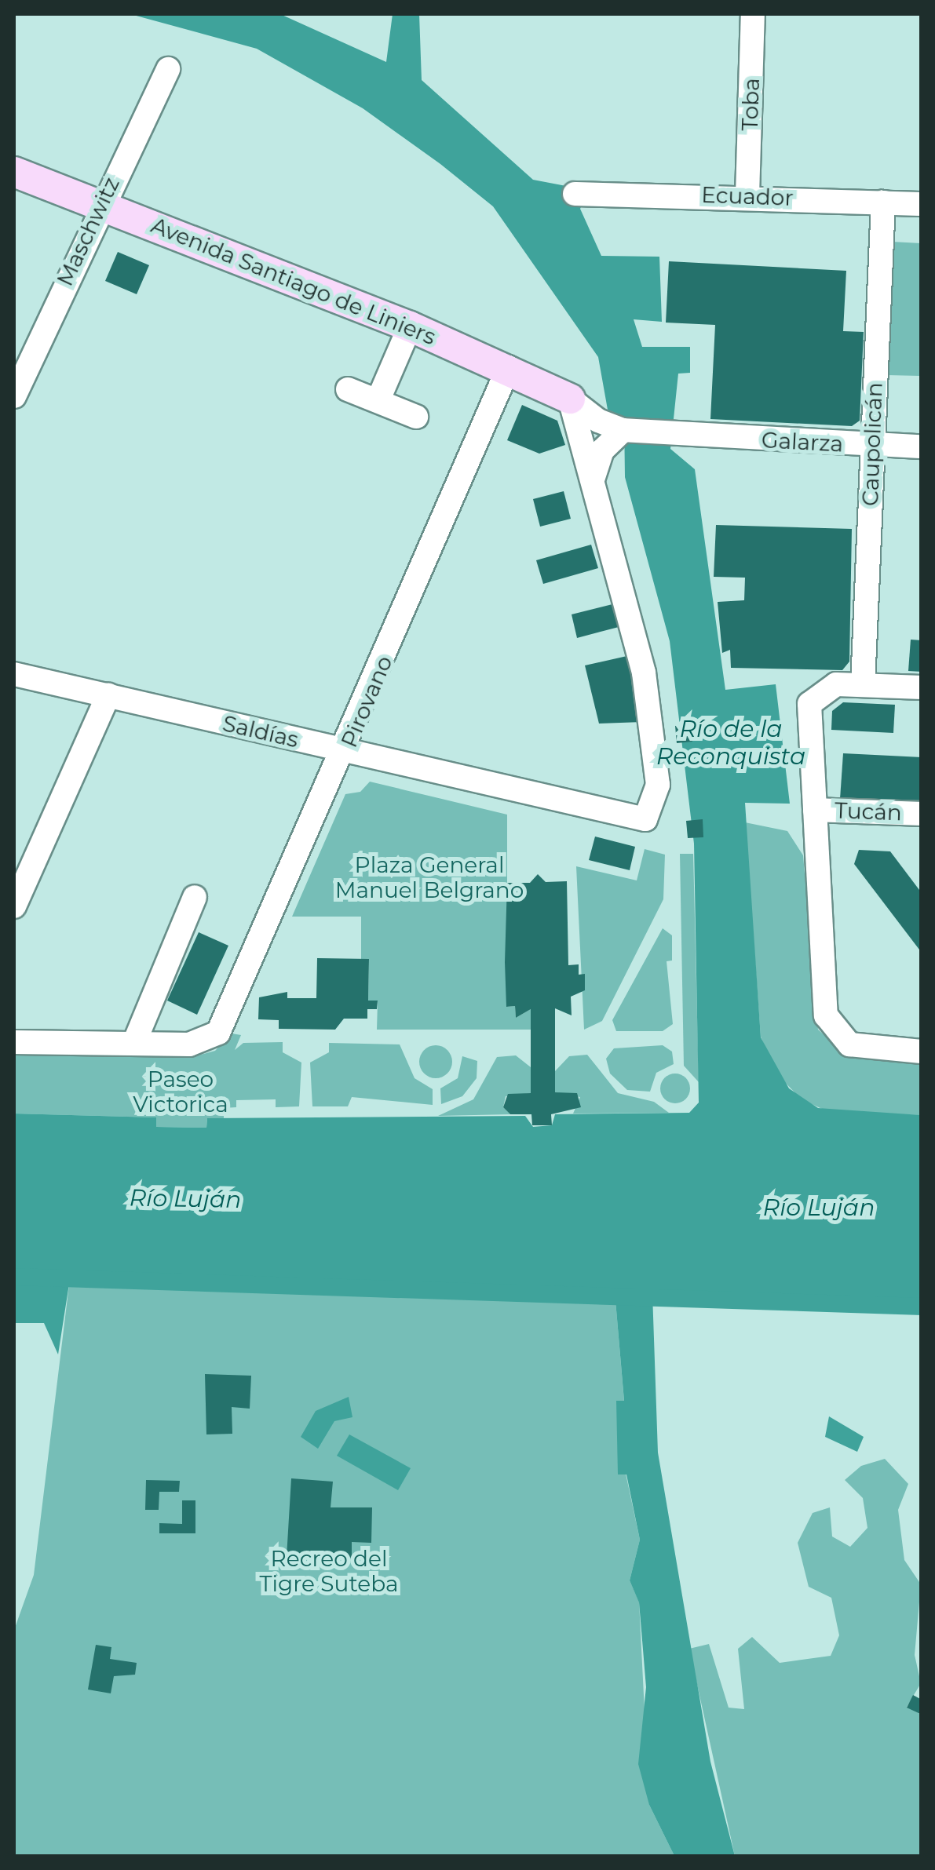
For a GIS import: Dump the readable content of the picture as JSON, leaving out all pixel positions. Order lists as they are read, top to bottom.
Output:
{
  "streets": {
    "main road": ["Avenida Santiago de Liniers"],
    "street": [
      "Toba",
      "Ecuador",
      "Maschwitz",
      "Galarza",
      "Caupolicán",
      "Pirovano",
      "Saldías",
      "Tucán"
    ]
  },
  "crossings": [
    ["Toba", "Ecuador"],
    ["Ecuador", "Caupolicán"],
    ["Maschwitz", "Avenida Santiago de Liniers"],
    ["Avenida Santiago de Liniers", "Galarza"],
    ["Avenida Santiago de Liniers", "Pirovano"],
    ["Galarza", "Caupolicán"],
    ["Pirovano", "Saldías"]
  ],
  "water": ["Río de la Reconquista", "Río Luján"],
  "parks": ["Plaza General Manuel Belgrano", "Paseo Victorica", "Recreo del Tigre Suteba"]
}
